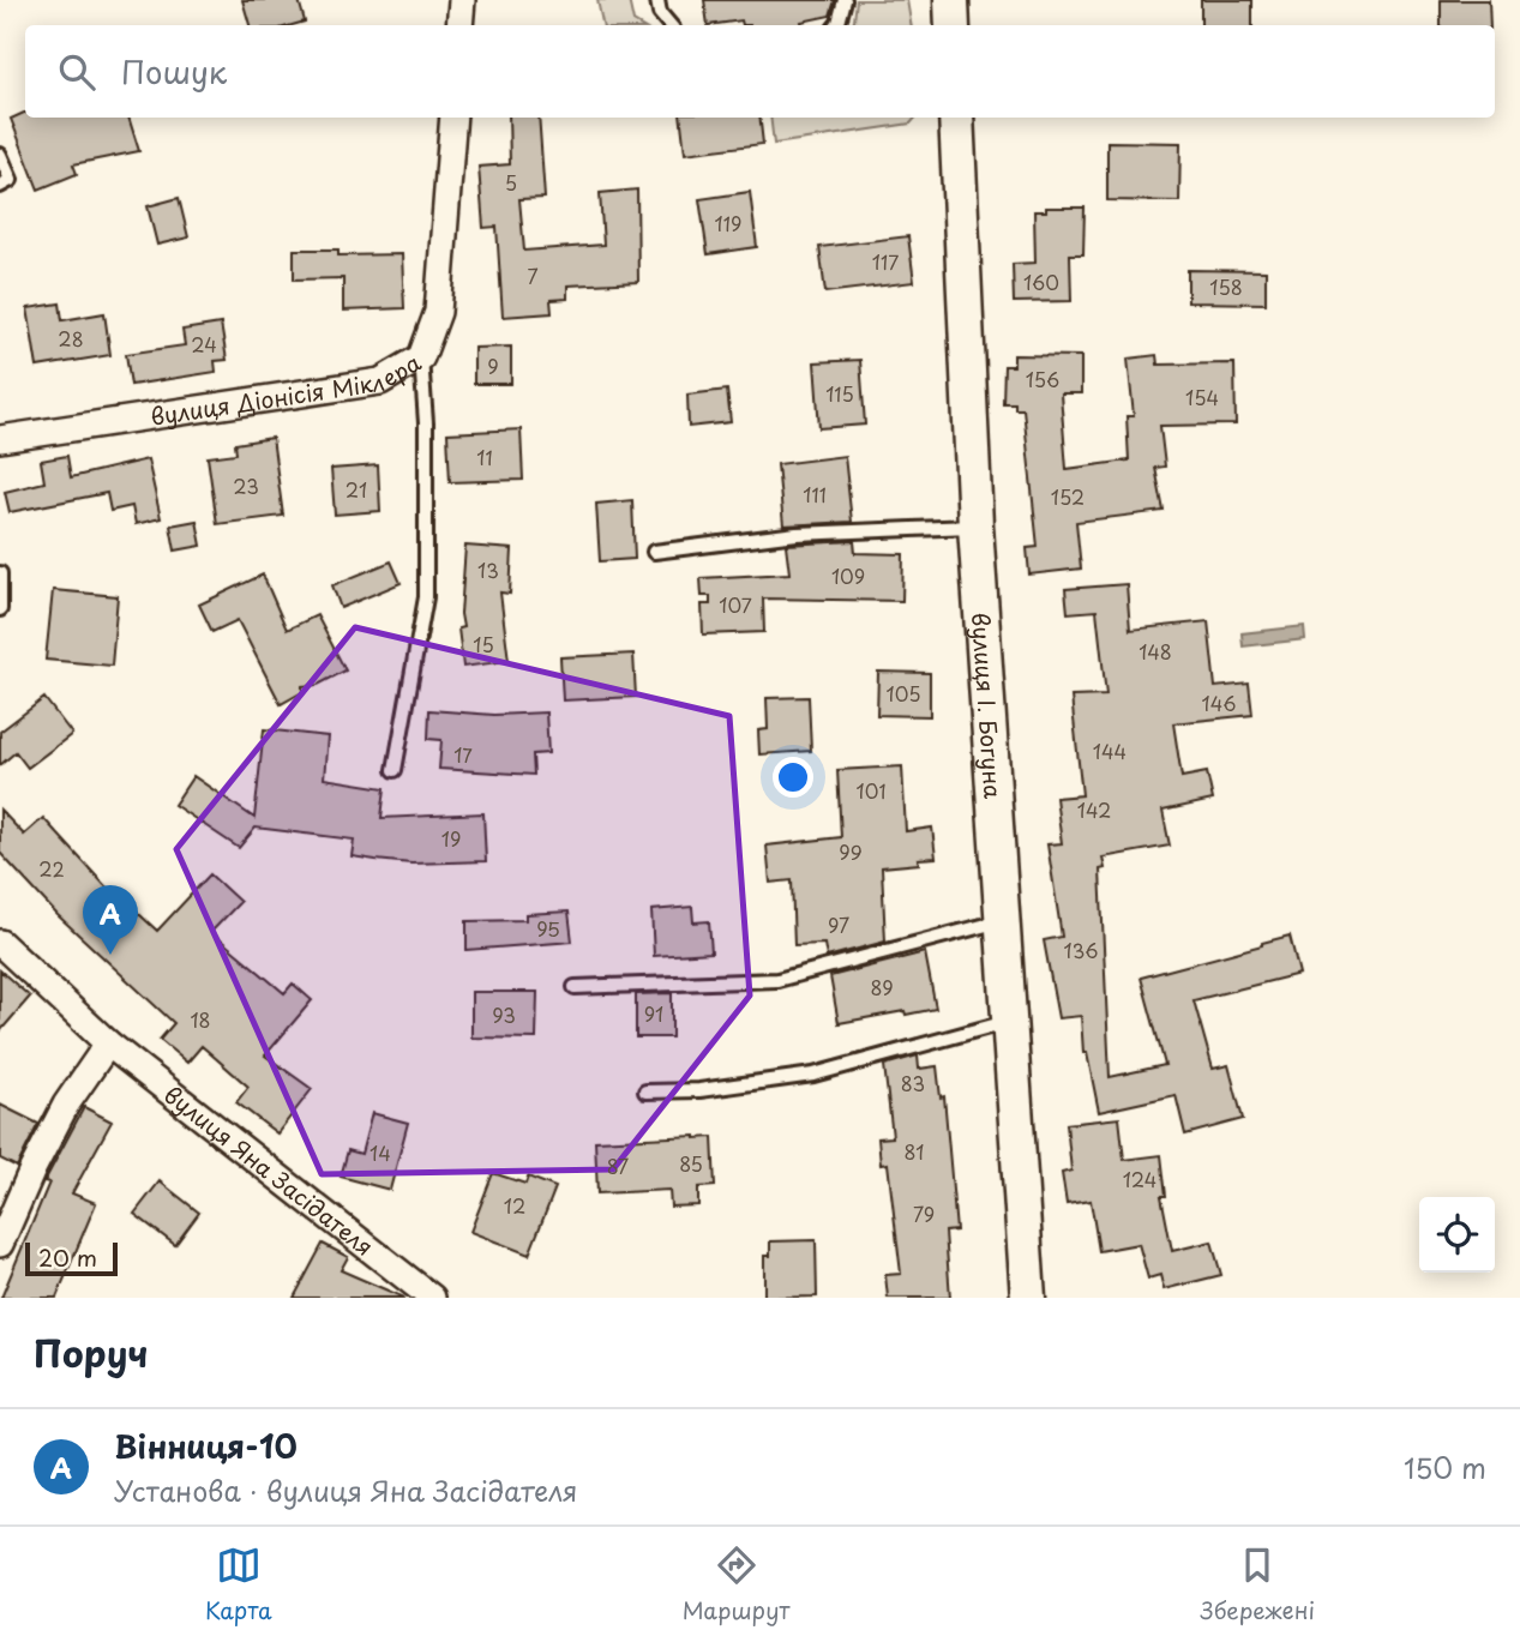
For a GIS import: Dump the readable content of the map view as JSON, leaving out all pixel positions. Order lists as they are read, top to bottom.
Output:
{
  "streets": {
    "street": ["вулиця Діонісія Міклера", "вулиця І. Богуна", "вулиця Яна Засідателя"]
  },
  "house_numbers": [
    "5",
    "119",
    "117",
    "7",
    "160",
    "158",
    "28",
    "24",
    "9",
    "156",
    "115",
    "154",
    "11",
    "23",
    "21",
    "111",
    "152",
    "13",
    "109",
    "107",
    "15",
    "148",
    "105",
    "146",
    "144",
    "17",
    "101",
    "142",
    "19",
    "99",
    "22",
    "97",
    "95",
    "136",
    "89",
    "91",
    "93",
    "18",
    "83",
    "81",
    "14",
    "85",
    "87",
    "124",
    "12",
    "79"
  ],
  "scale_bar": "20 m",
  "page": {
    "search": "Пошук",
    "pins": "A",
    "scale": "20 m",
    "heading": "Поруч",
    "list": [
      {
        "mark": "A",
        "name": "Вінниця-10",
        "note": "Установа · вулиця Яна Засідателя",
        "value": "150 m"
      }
    ],
    "nav": ["Карта", "Маршрут", "Збережені"]
  }
}
